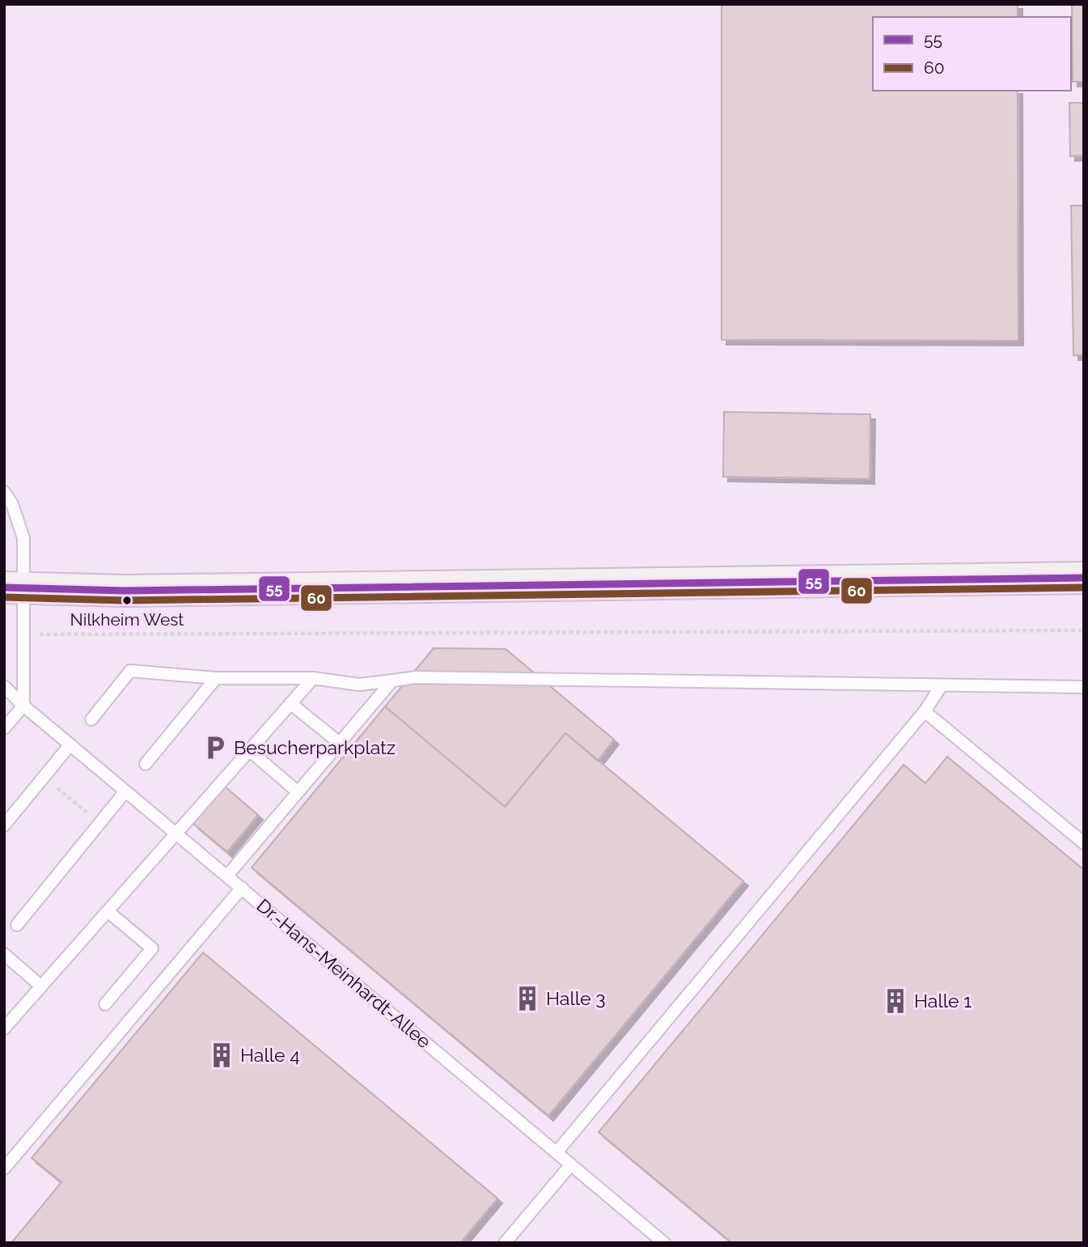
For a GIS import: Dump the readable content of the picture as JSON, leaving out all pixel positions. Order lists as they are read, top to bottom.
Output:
{
  "streets": {
    "lane": ["Dr.-Hans-Meinhardt-Allee"]
  },
  "places": {
    "other": ["Nilkheim West"],
    "parking": ["Besucherparkplatz"],
    "building": ["Halle 3", "Halle 1", "Halle 4"]
  },
  "lines": ["transit line 55", "transit line 60"],
  "legend": ["55", "60"]
}
